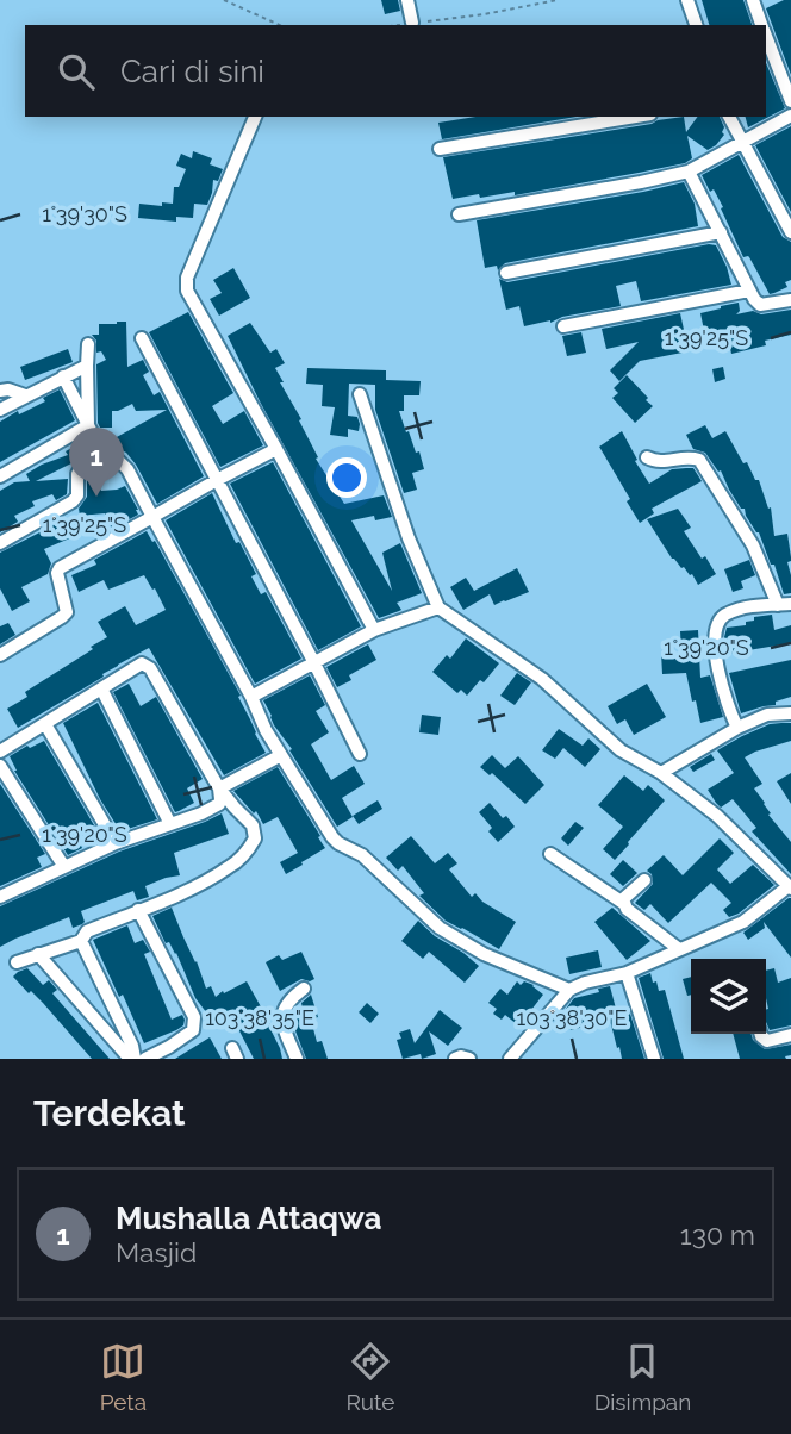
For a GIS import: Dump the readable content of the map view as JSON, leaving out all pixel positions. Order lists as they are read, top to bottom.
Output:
{
  "page": {
    "search": "Cari di sini",
    "pins": "1",
    "heading": "Terdekat",
    "list": [
      {
        "mark": "1",
        "name": "Mushalla Attaqwa",
        "note": "Masjid",
        "value": "130 m"
      }
    ],
    "nav": ["Peta", "Rute", "Disimpan"]
  },
  "coordinates": [
    "1°39'30\"S",
    "1°39'25\"S",
    "1°39'20\"S",
    "103°38'35\"E",
    "103°38'30\"E"
  ]
}
